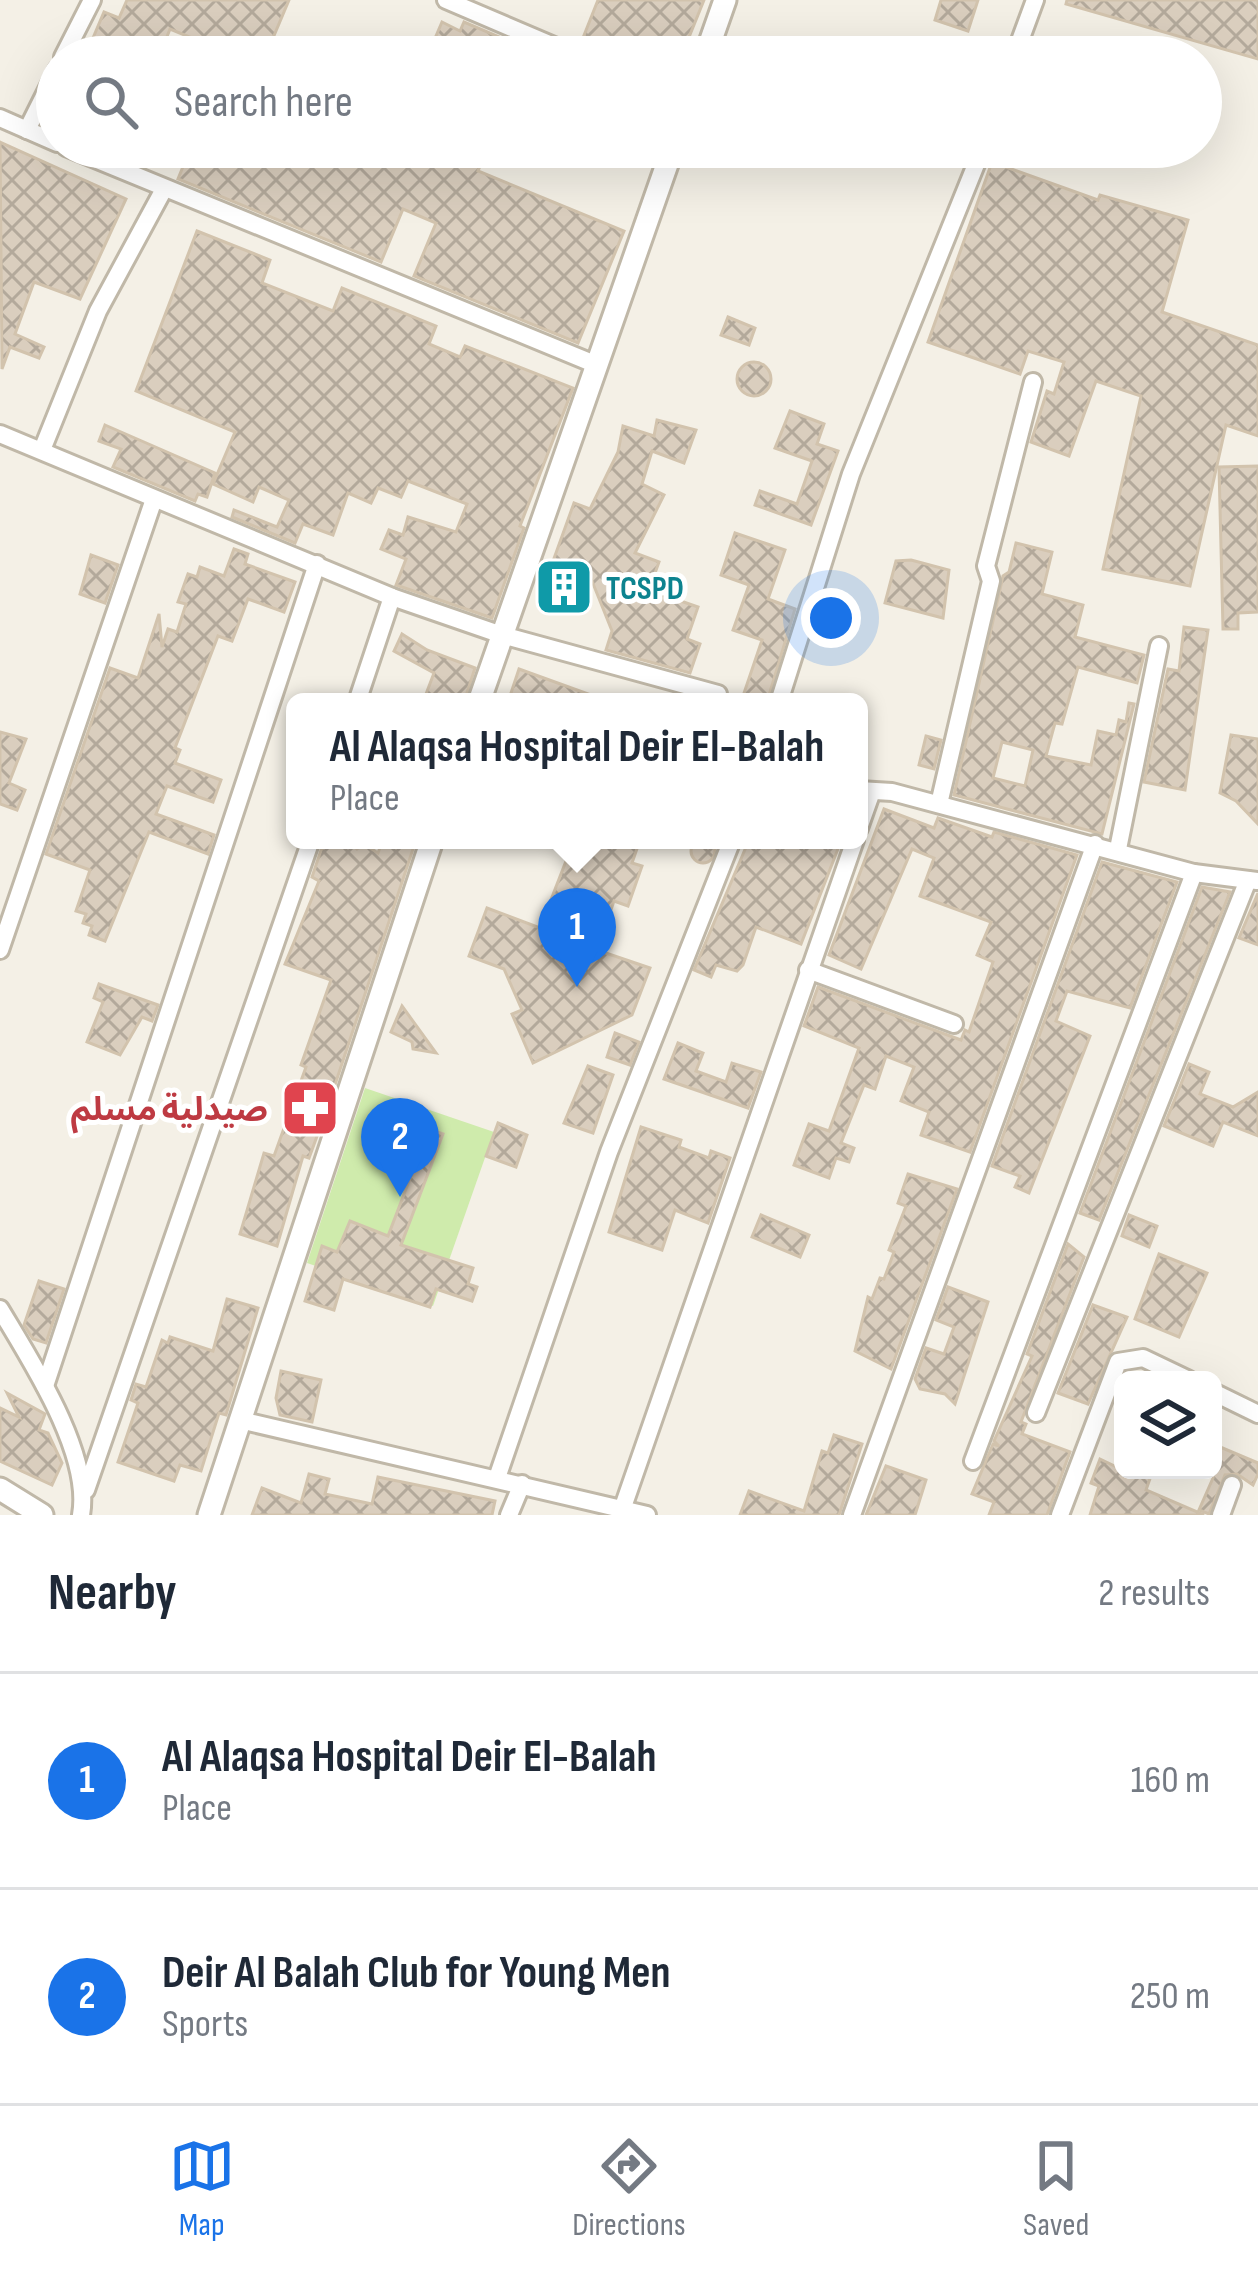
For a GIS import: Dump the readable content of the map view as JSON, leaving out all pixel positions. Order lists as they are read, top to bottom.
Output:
{
  "places": {
    "building": ["TCSPD"],
    "pharmacy": ["صيدلية مسلم"]
  },
  "page": {
    "search": "Search here",
    "popup": ["Al Alaqsa Hospital Deir El-Balah", "Place"],
    "pins": ["1", "2"],
    "heading": ["Nearby", "2 results"],
    "list": [
      {
        "mark": "1",
        "name": "Al Alaqsa Hospital Deir El-Balah",
        "note": "Place",
        "value": "160 m"
      },
      {
        "mark": "2",
        "name": "Deir Al Balah Club for Young Men",
        "note": "Sports",
        "value": "250 m"
      }
    ],
    "nav": ["Map", "Directions", "Saved"]
  }
}
